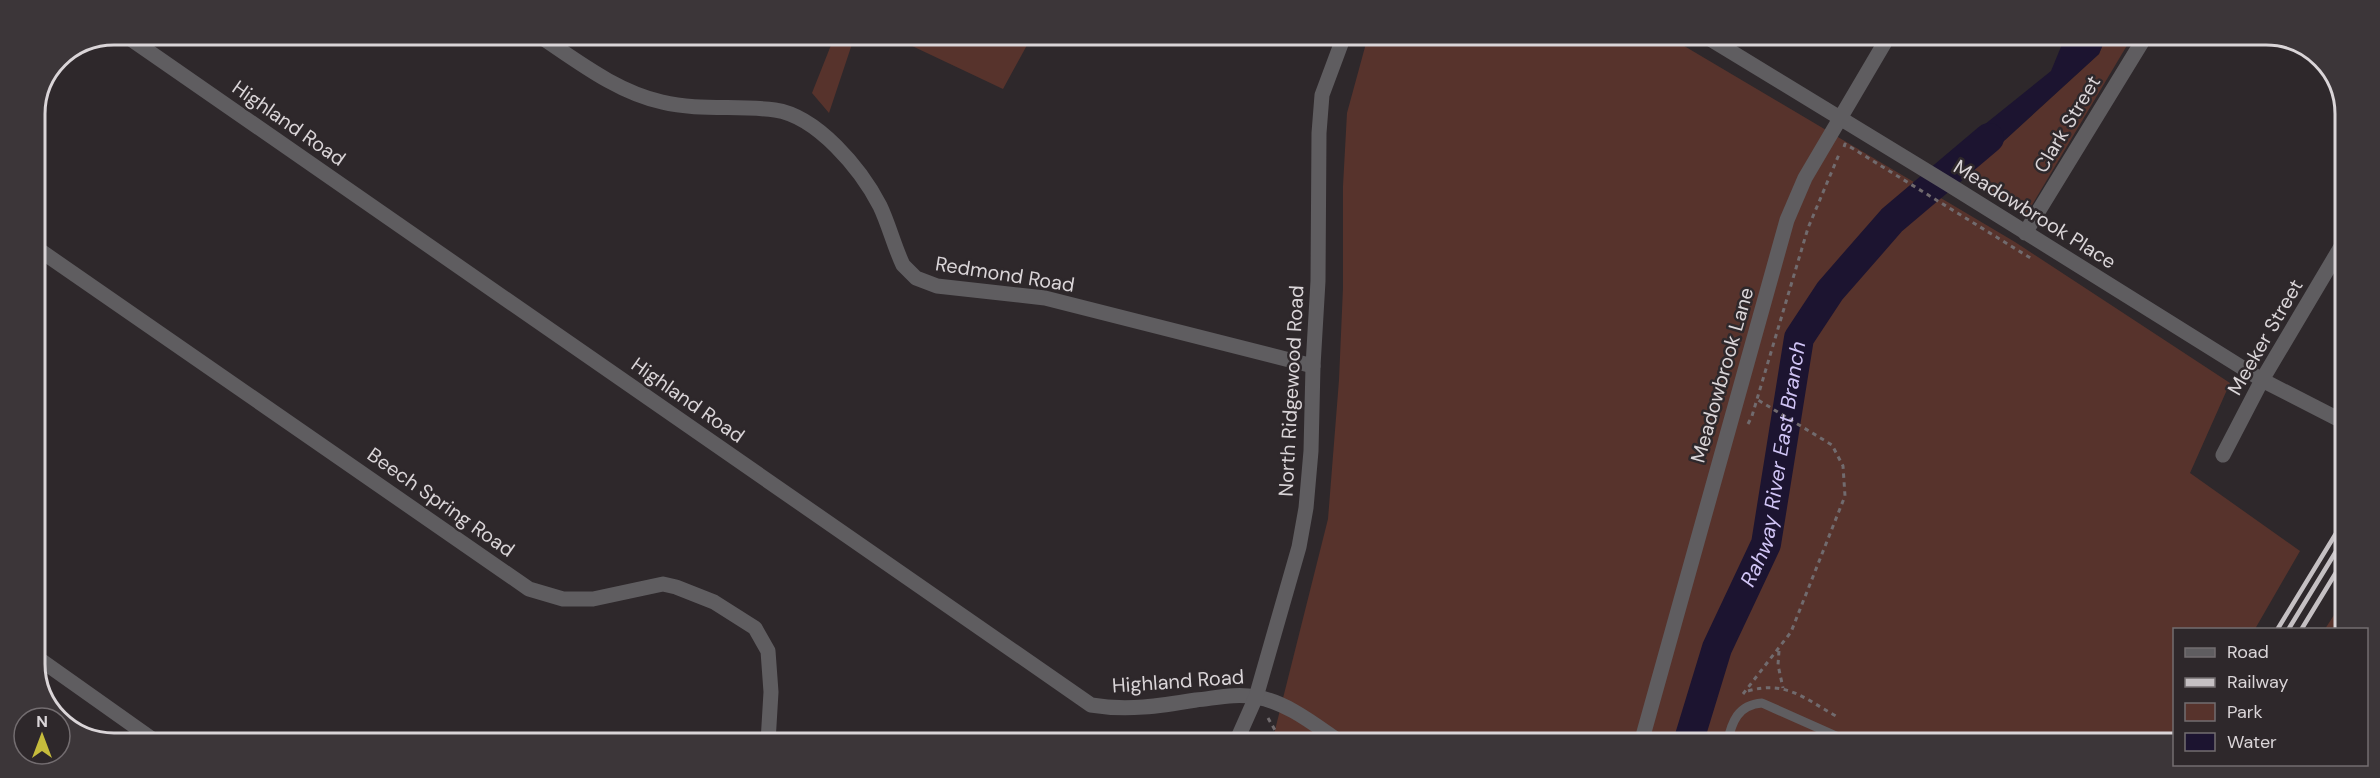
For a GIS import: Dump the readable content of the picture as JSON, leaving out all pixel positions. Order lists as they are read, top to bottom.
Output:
{
  "streets": {
    "street": [
      "Highland Road",
      "Clark Street",
      "Meadowbrook Place",
      "Redmond Road",
      "Meeker Street",
      "Meadowbrook Lane",
      "North Ridgewood Road",
      "Beech Spring Road"
    ]
  },
  "crossings": [
    ["Highland Road", "North Ridgewood Road"],
    ["Clark Street", "Meadowbrook Place"],
    ["Meadowbrook Place", "Meeker Street"],
    ["Meadowbrook Place", "Meadowbrook Lane"],
    ["Redmond Road", "North Ridgewood Road"]
  ],
  "water": ["Rahway River East Branch"],
  "legend": [
    "Road",
    "Railway",
    "Park",
    "Water"
  ],
  "north": "top"
}
